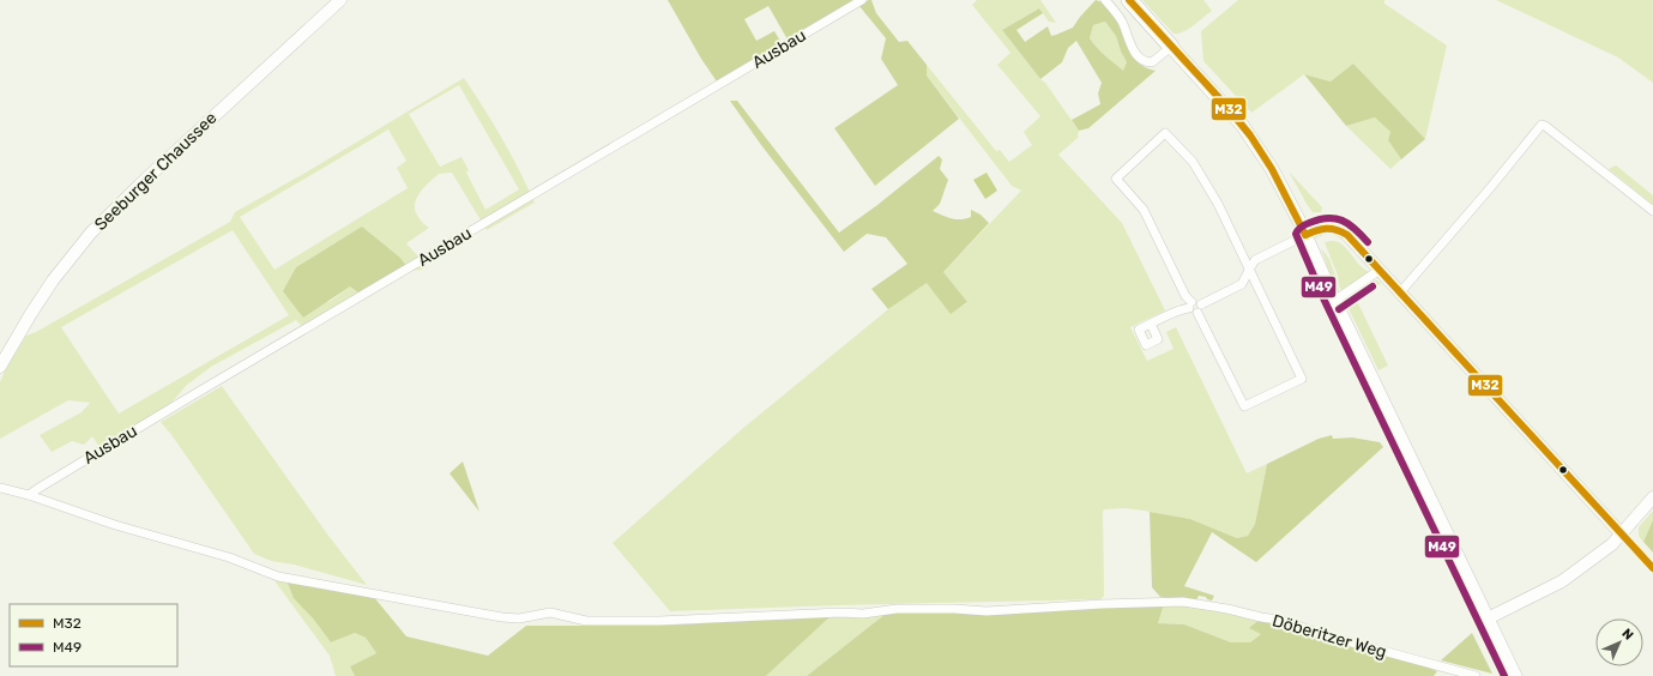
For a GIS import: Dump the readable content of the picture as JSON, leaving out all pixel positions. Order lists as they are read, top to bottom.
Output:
{
  "streets": {
    "main road": ["Seeburger Chaussee"],
    "street": ["Ausbau", "Döberitzer Weg"]
  },
  "crossings": [
    ["Ausbau", "Döberitzer Weg"]
  ],
  "lines": ["transit line M32", "transit line M49"],
  "legend": ["M32", "M49"],
  "north": "top right"
}
